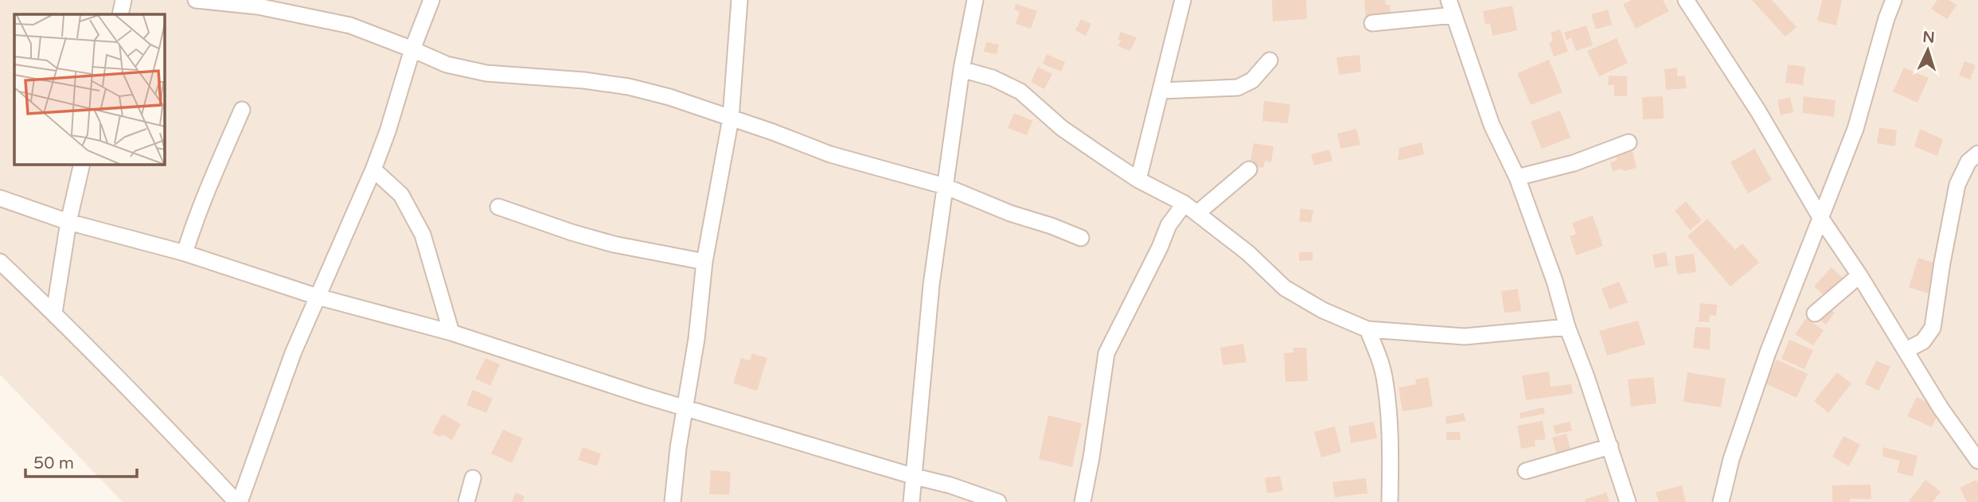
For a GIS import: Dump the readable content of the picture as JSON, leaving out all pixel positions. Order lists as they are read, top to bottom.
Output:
{
  "scale_bar": "50 m",
  "north": "top"
}
